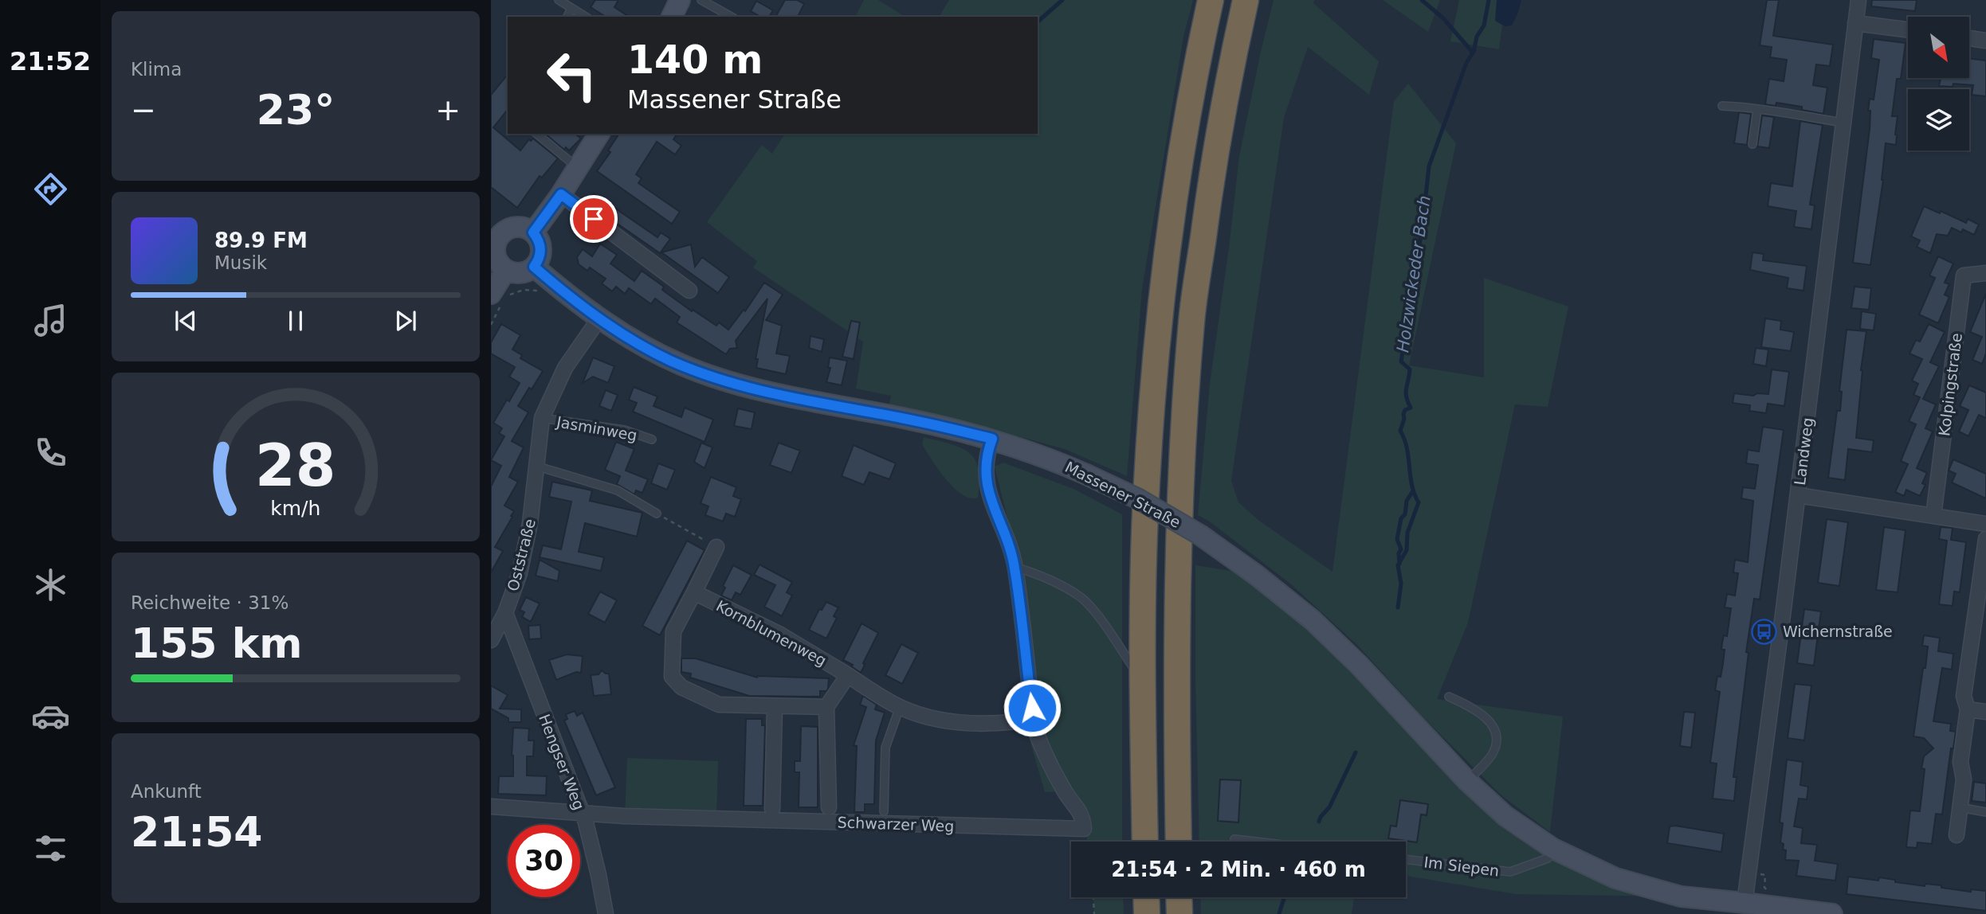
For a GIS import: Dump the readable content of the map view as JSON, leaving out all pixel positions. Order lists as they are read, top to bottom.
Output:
{
  "streets": {
    "main road": ["Massener Straße"],
    "street": [
      "Kolpingstraße",
      "Landweg",
      "Oststraße",
      "Kornblumenweg",
      "Hengser Weg",
      "Schwarzer Weg"
    ],
    "lane": ["Jasminweg", "Im Siepen"]
  },
  "crossings": [
    ["Jasminweg", "Oststraße"],
    ["Landweg", "Massener Straße"],
    ["Massener Straße", "Oststraße"],
    ["Massener Straße", "Im Siepen"],
    ["Oststraße", "Hengser Weg"],
    ["Kornblumenweg", "Schwarzer Weg"],
    ["Hengser Weg", "Schwarzer Weg"]
  ],
  "water": ["Holzwickeder Bach"],
  "places": {
    "bus stop": ["Wichernstraße"]
  },
  "north": "bottom right",
  "page": {
    "tabs": "21:52",
    "tile": [
      "Klima",
      ["Reichweite · 31%", "155 km"],
      ["Ankunft", "21:54"]
    ],
    "turn": ["140 m", "Massener Straße"],
    "heat": ["−", "23°", "+"],
    "song": ["89.9 FM", "Musik"],
    "limit": "30",
    "trip": "21:54 · 2 Min. · 460 m",
    "gauge": ["28", "km/h"]
  }
}
